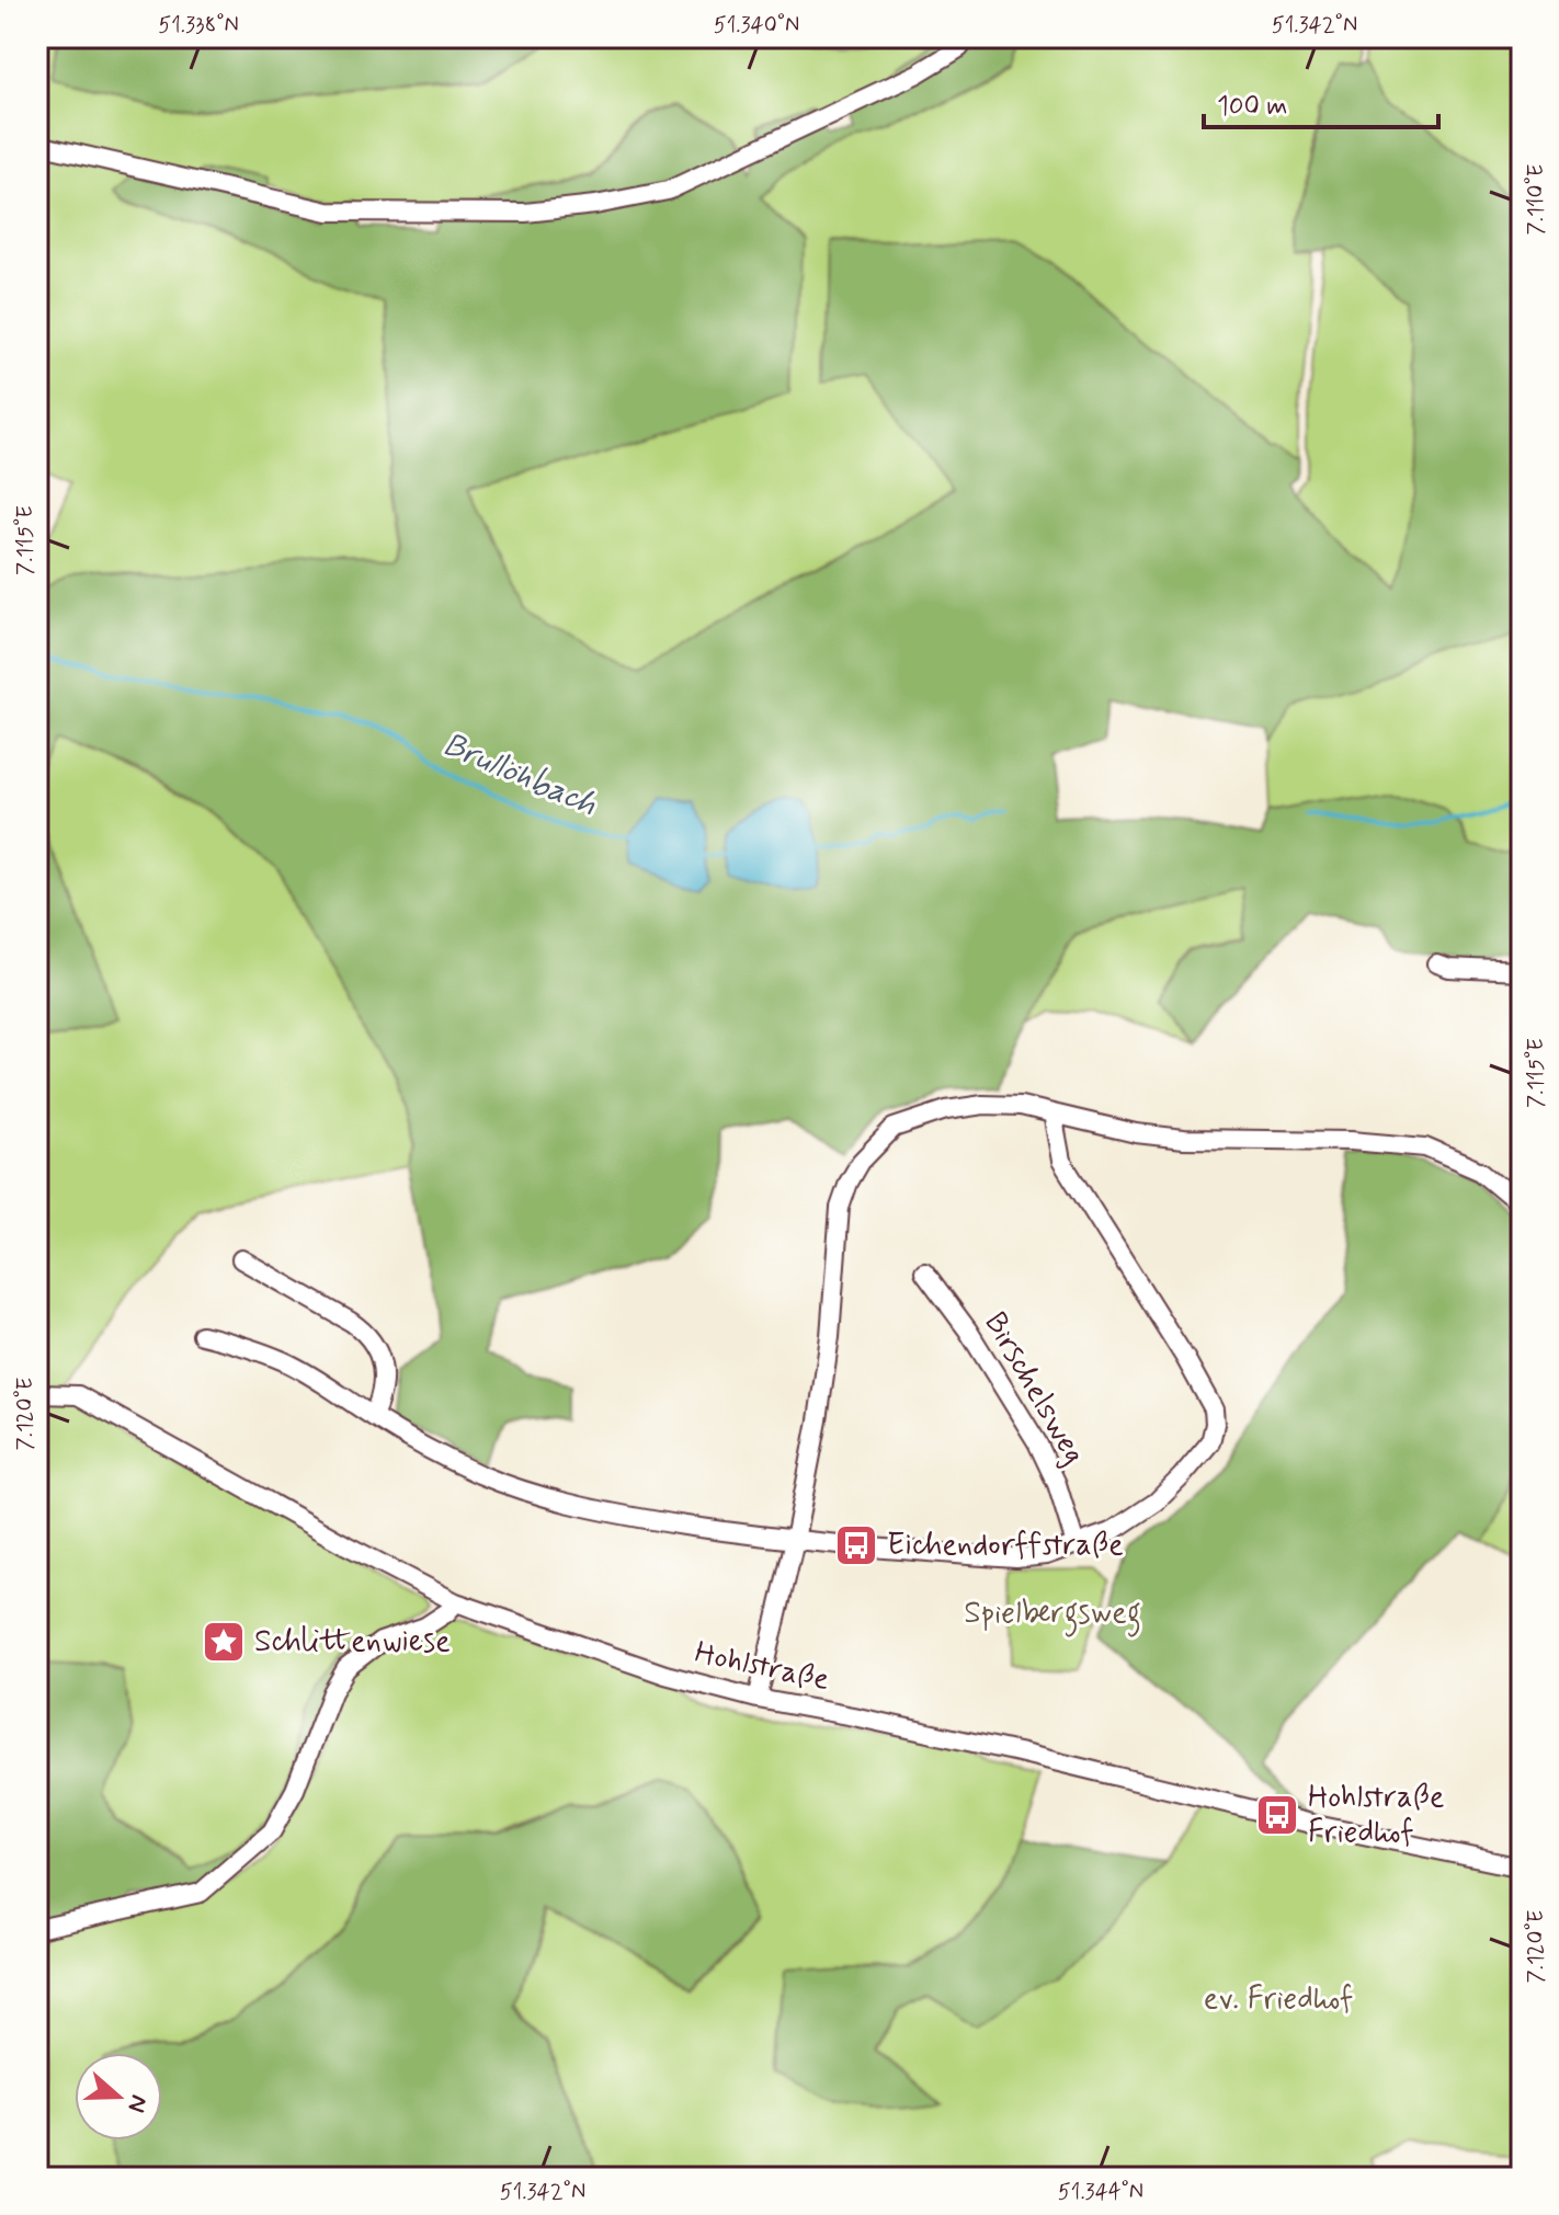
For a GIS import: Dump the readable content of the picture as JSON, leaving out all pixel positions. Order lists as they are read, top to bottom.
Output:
{
  "streets": {
    "street": ["Birschelsweg", "Hohlstraße"]
  },
  "water": ["Brullöhbach"],
  "parks": ["Spielbergsweg", "ev. Friedhof"],
  "places": {
    "bus stop": ["Eichendorffstraße", "Hohlstraße Friedhof"],
    "place": ["Schlittenwiese"]
  },
  "scale_bar": "100 m",
  "north": "right",
  "coordinates": [
    "51.338°N",
    "51.340°N",
    "51.342°N",
    "7.110°E",
    "7.115°E",
    "7.120°E",
    "51.344°N"
  ]
}
